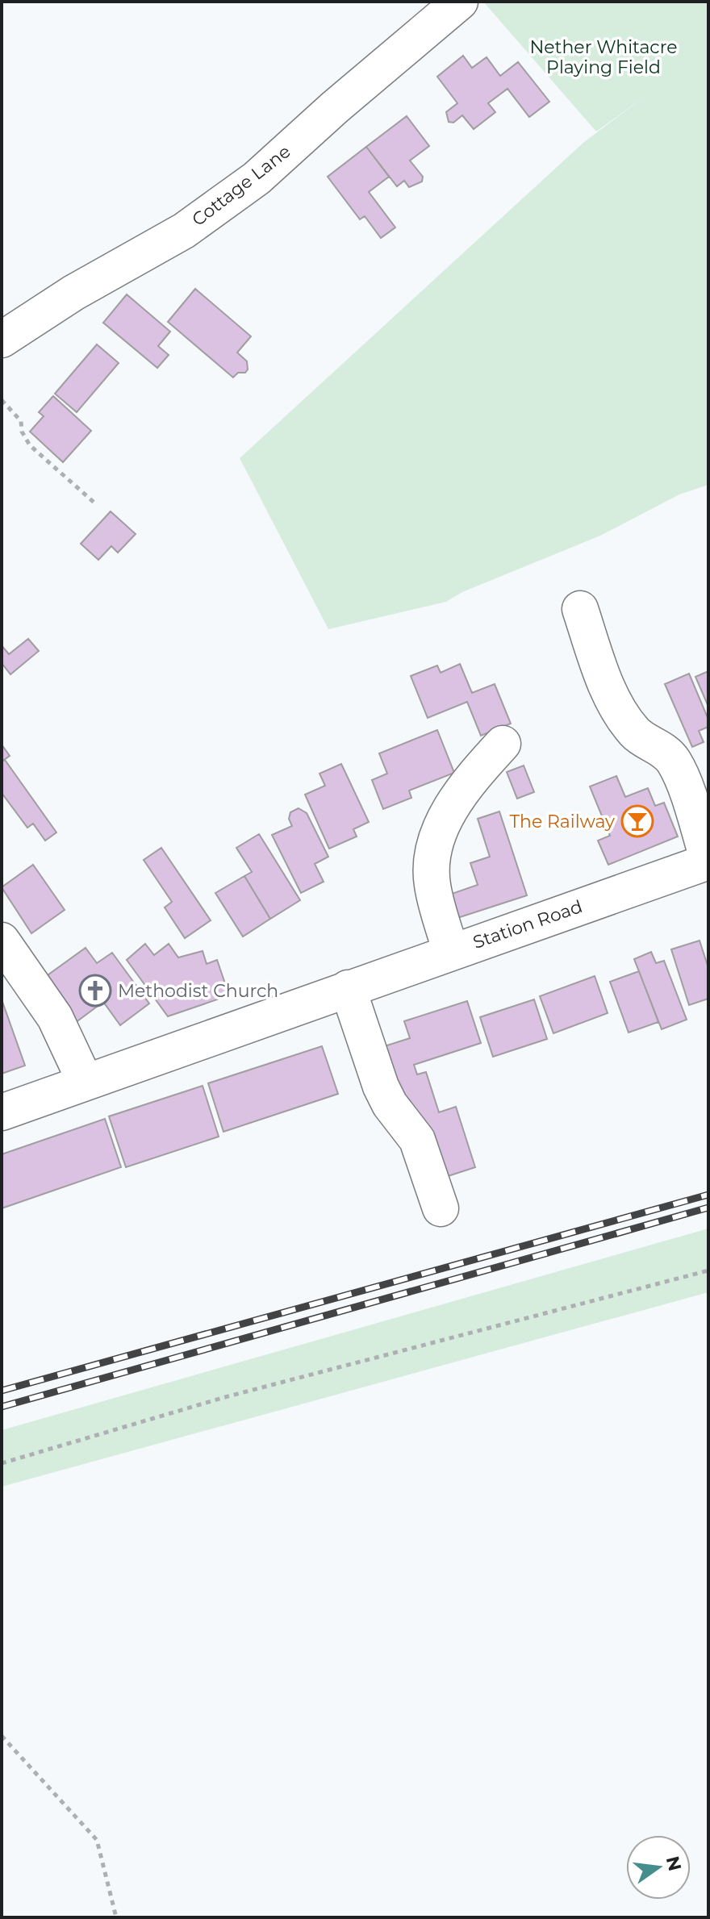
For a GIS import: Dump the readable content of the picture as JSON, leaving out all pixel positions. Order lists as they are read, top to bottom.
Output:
{
  "streets": {
    "street": ["Cottage Lane", "Station Road"]
  },
  "parks": ["Nether Whitacre Playing Field"],
  "places": {
    "bar": ["The Railway"],
    "church": ["Methodist Church"]
  },
  "north": "right"
}
